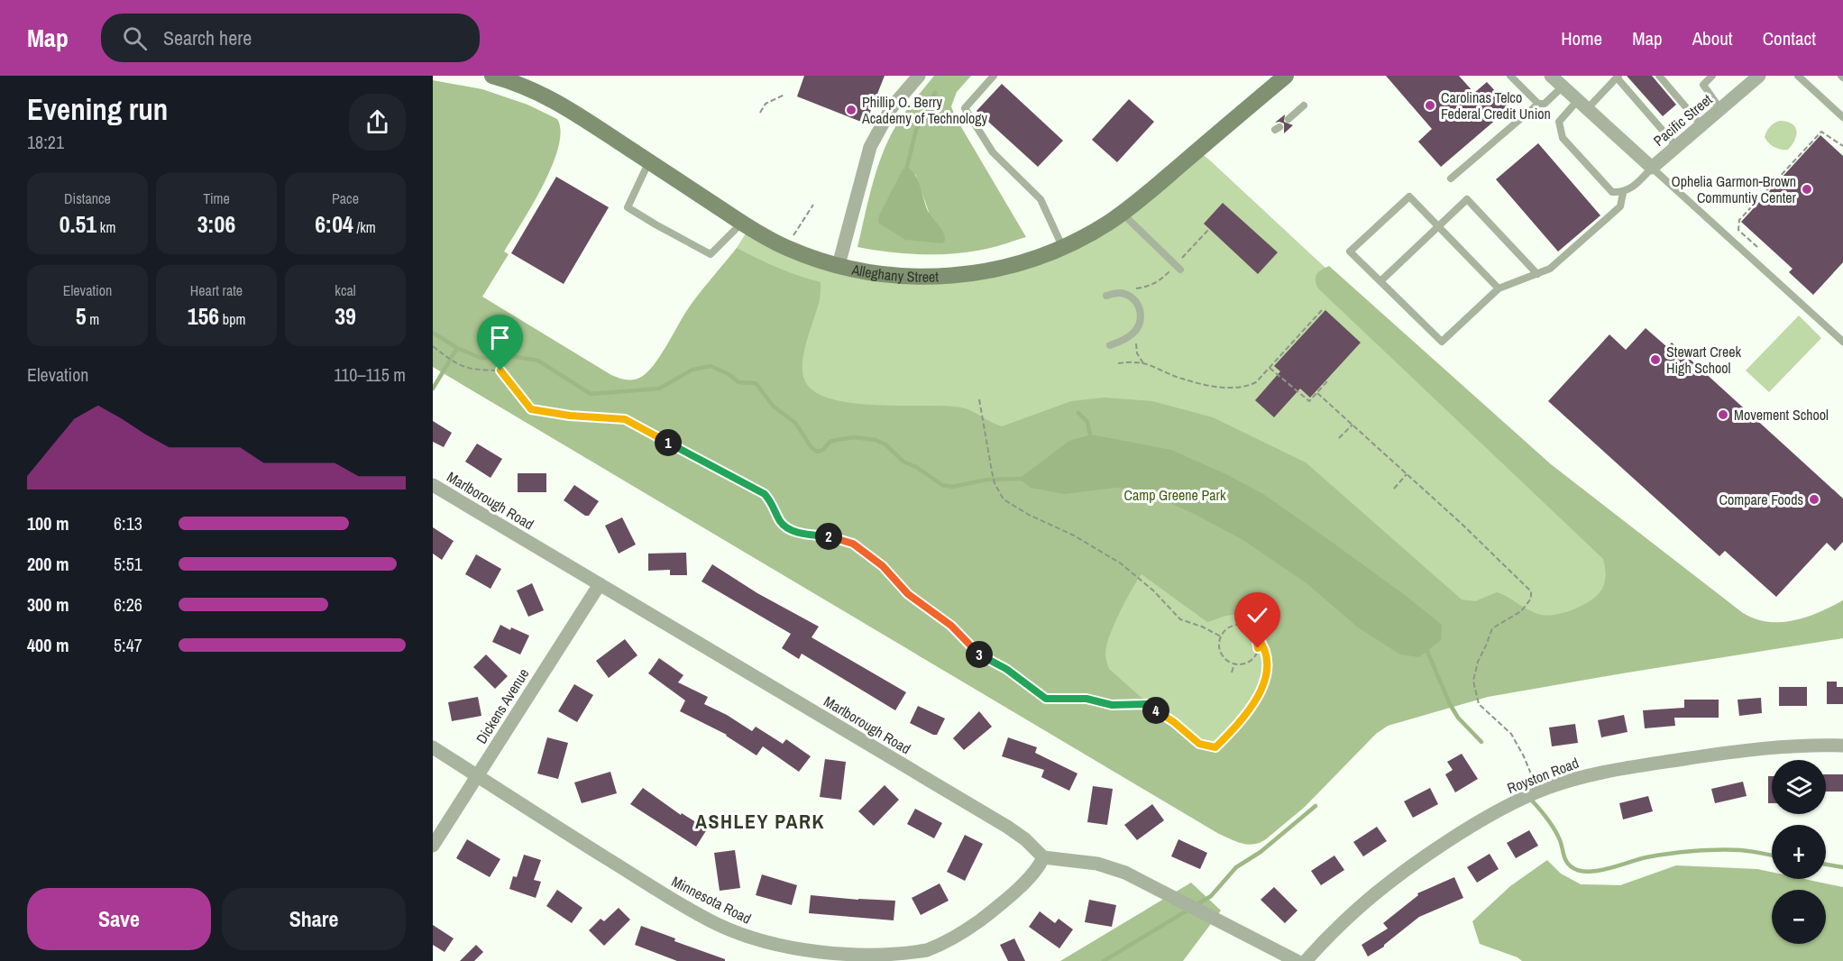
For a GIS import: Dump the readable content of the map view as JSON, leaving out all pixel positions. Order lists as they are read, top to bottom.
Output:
{
  "streets": {
    "street": [
      "Pacific Street",
      "Alleghany Street",
      "Marlborough Road",
      "Dickens Avenue",
      "Royston Road",
      "Minnesota Road"
    ]
  },
  "crossings": [
    ["Marlborough Road", "Dickens Avenue"],
    ["Marlborough Road", "Minnesota Road"],
    ["Dickens Avenue", "Minnesota Road"]
  ],
  "districts": ["ASHLEY PARK"],
  "parks": ["Camp Greene Park"],
  "places": [
    "Carolinas Telco Federal Credit Union",
    "Phillip O. Berry Academy of Technology",
    "Ophelia Garmon-Brown Communtiy Center",
    "Stewart Creek High School",
    "Movement School",
    "Compare Foods"
  ],
  "page": {
    "header": "Map",
    "search": "Search here",
    "nav": [
      "Home",
      "Map",
      "About",
      "Contact"
    ],
    "heading": ["Evening run", "18:21"],
    "stats": [
      ["Distance", "0.51 km"],
      ["Time", "3:06"],
      ["Pace", "6:04 /km"],
      ["Elevation", "5 m"],
      ["Heart rate", "156 bpm"],
      ["kcal", "39"]
    ],
    "chart": ["Elevation", "110–115 m"],
    "pins": [
      "1",
      "2",
      "3",
      "4"
    ],
    "list": [
      {
        "name": "100 m",
        "note": "6:13"
      },
      {
        "name": "200 m",
        "note": "5:51"
      },
      {
        "name": "300 m",
        "note": "6:26"
      },
      {
        "name": "400 m",
        "note": "5:47"
      }
    ],
    "map_buttons": ["+", "−"],
    "buttons": ["Save", "Share"]
  }
}
